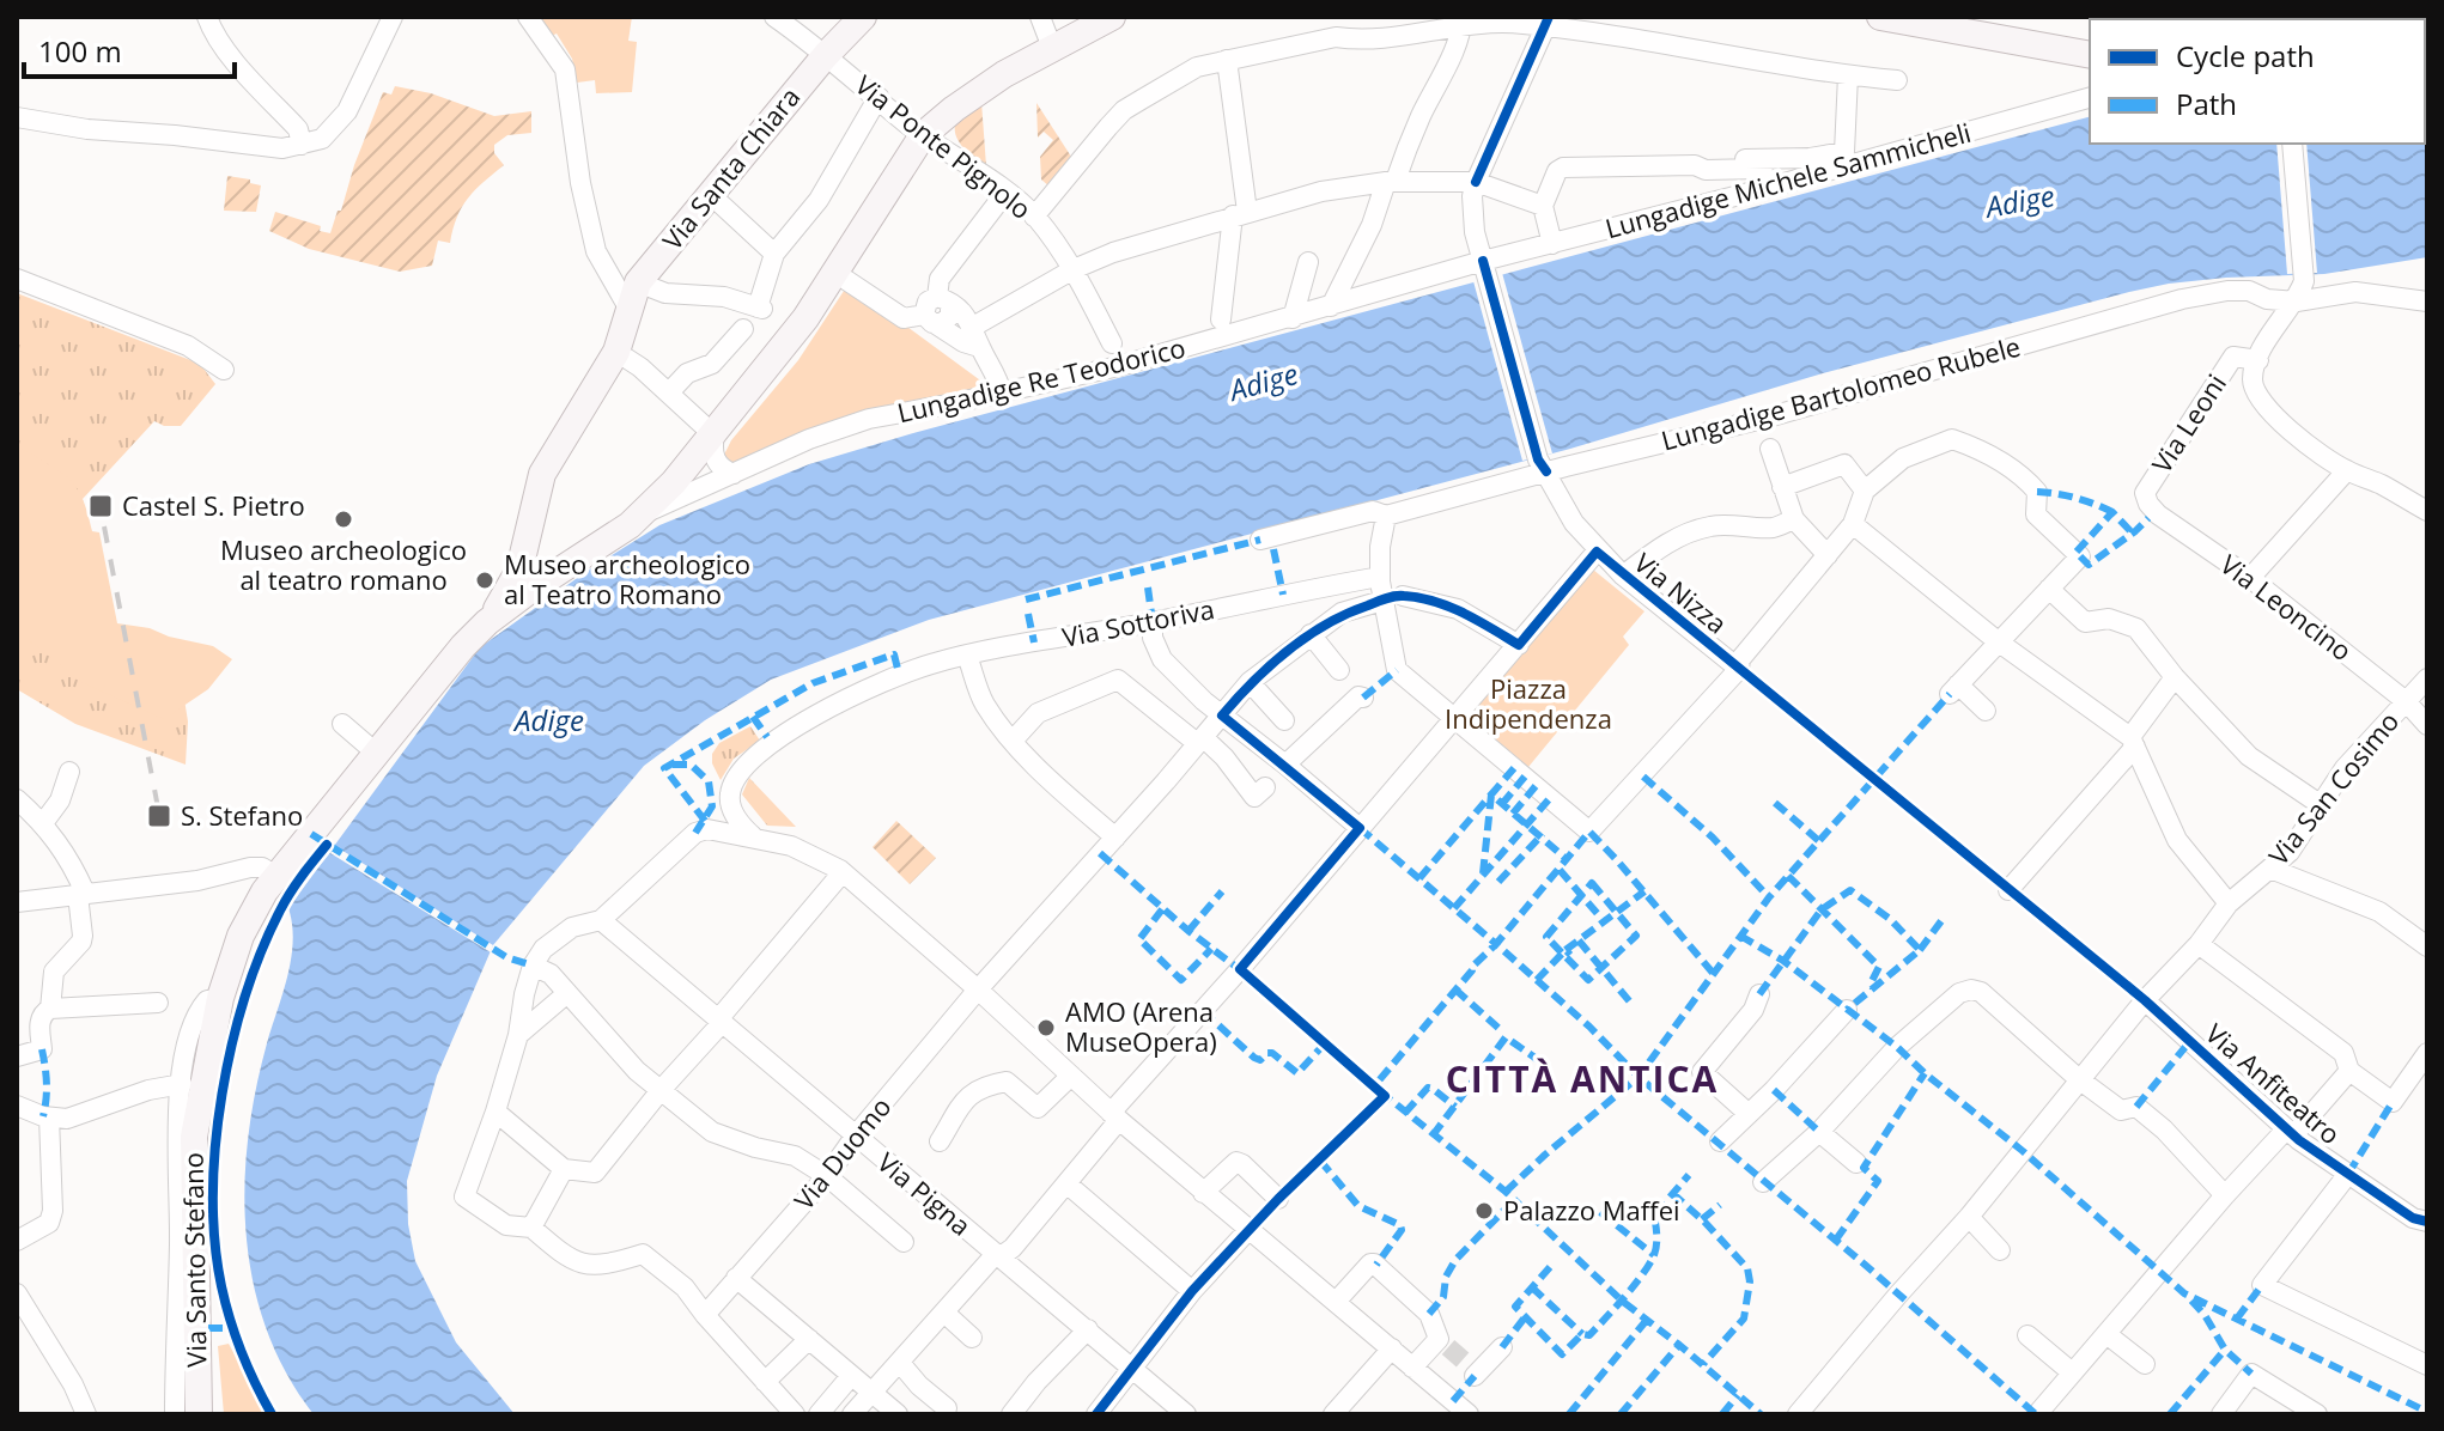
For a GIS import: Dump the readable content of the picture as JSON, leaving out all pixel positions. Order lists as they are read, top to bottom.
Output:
{
  "streets": {
    "main road": ["Via Santa Chiara", "Via Santo Stefano"],
    "street": [
      "Via Ponte Pignolo",
      "Lungadige Michele Sammicheli",
      "Lungadige Re Teodorico",
      "Lungadige Bartolomeo Rubele",
      "Via Leoni",
      "Via Nizza",
      "Via Leoncino",
      "Via Sottoriva",
      "Via San Cosimo",
      "Via Anfiteatro",
      "Via Duomo",
      "Via Pigna"
    ]
  },
  "crossings": [
    ["Via Ponte Pignolo", "Via Santa Chiara"],
    ["Lungadige Michele Sammicheli", "Lungadige Re Teodorico"],
    ["Lungadige Michele Sammicheli", "Via Nizza"],
    ["Lungadige Re Teodorico", "Via Nizza"],
    ["Lungadige Bartolomeo Rubele", "Via Leoni"],
    ["Lungadige Bartolomeo Rubele", "Via Nizza"],
    ["Via Leoni", "Via Leoncino"],
    ["Via Leoncino", "Via San Cosimo"],
    ["Via San Cosimo", "Via Anfiteatro"],
    ["Via Duomo", "Via Pigna"]
  ],
  "districts": ["CITTÀ ANTICA"],
  "water": ["Adige"],
  "parks": ["Piazza Indipendenza"],
  "places": {
    "transit": ["Castel S. Pietro", "S. Stefano"],
    "other": [
      "Museo archeologico al teatro romano",
      "Museo archeologico al Teatro Romano",
      "AMO (Arena MuseOpera)",
      "Palazzo Maffei"
    ]
  },
  "legend": ["Cycle path", "Path"],
  "scale_bar": "100 m"
}
